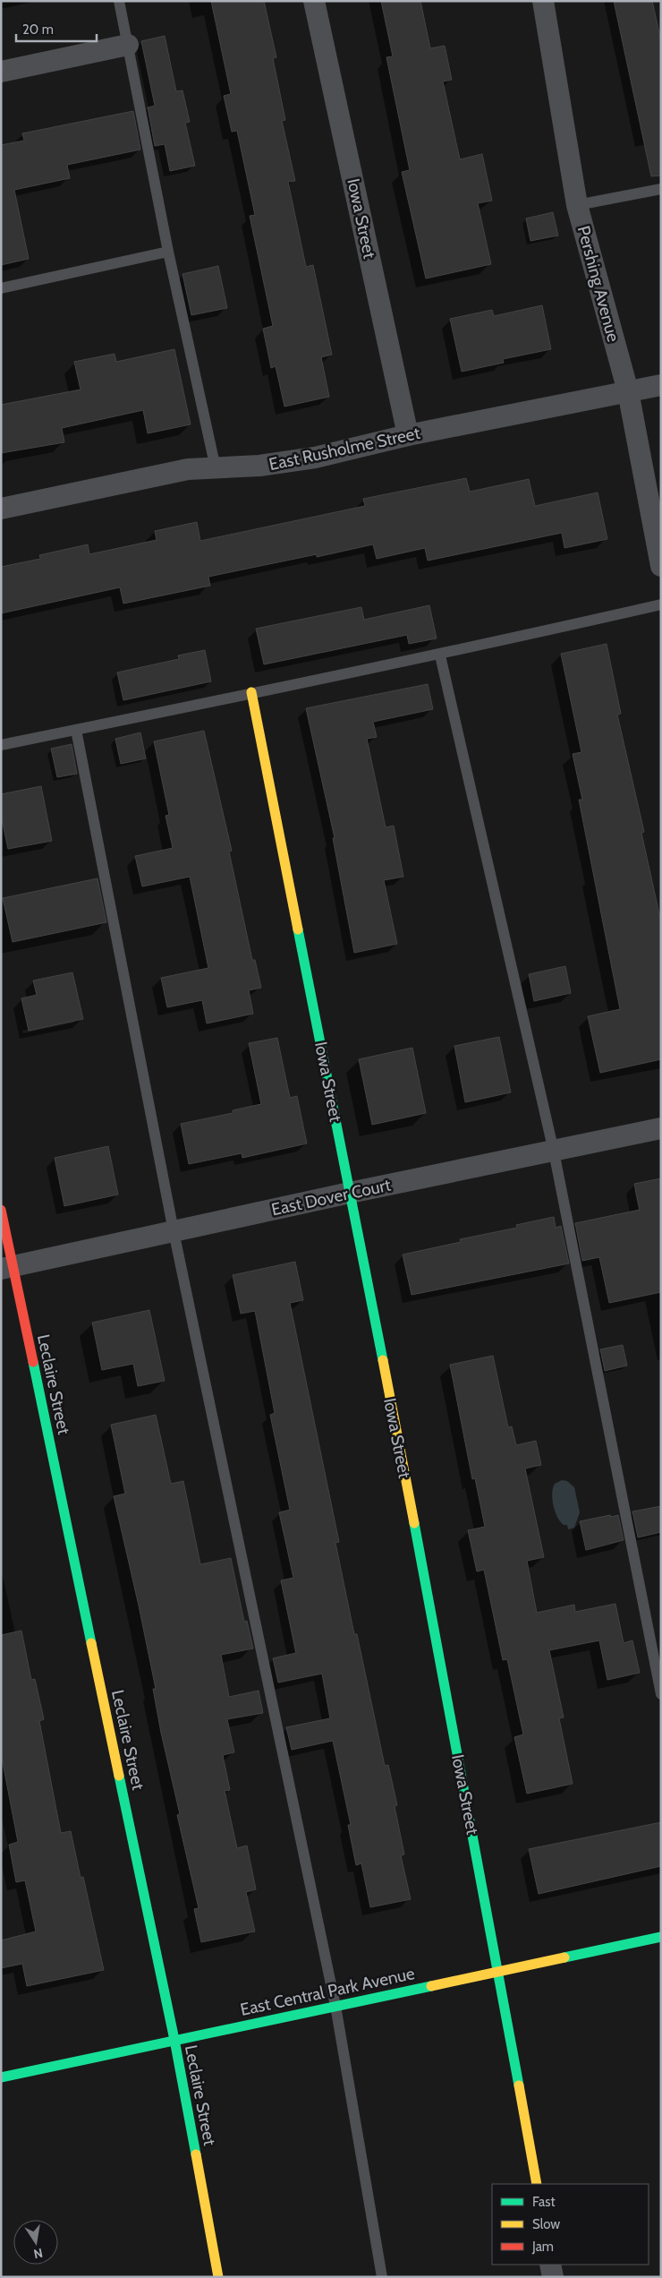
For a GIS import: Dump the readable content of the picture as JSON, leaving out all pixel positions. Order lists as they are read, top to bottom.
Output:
{
  "streets": {
    "street": [
      "Iowa Street",
      "Pershing Avenue",
      "East Rusholme Street",
      "East Dover Court",
      "Leclaire Street",
      "East Central Park Avenue"
    ]
  },
  "crossings": [
    ["Iowa Street", "East Rusholme Street"],
    ["Iowa Street", "East Dover Court"],
    ["Iowa Street", "East Central Park Avenue"],
    ["Pershing Avenue", "East Rusholme Street"],
    ["East Dover Court", "Leclaire Street"],
    ["Leclaire Street", "East Central Park Avenue"]
  ],
  "legend": ["Fast", "Slow", "Jam"],
  "scale_bar": "20 m",
  "north": "bottom"
}
